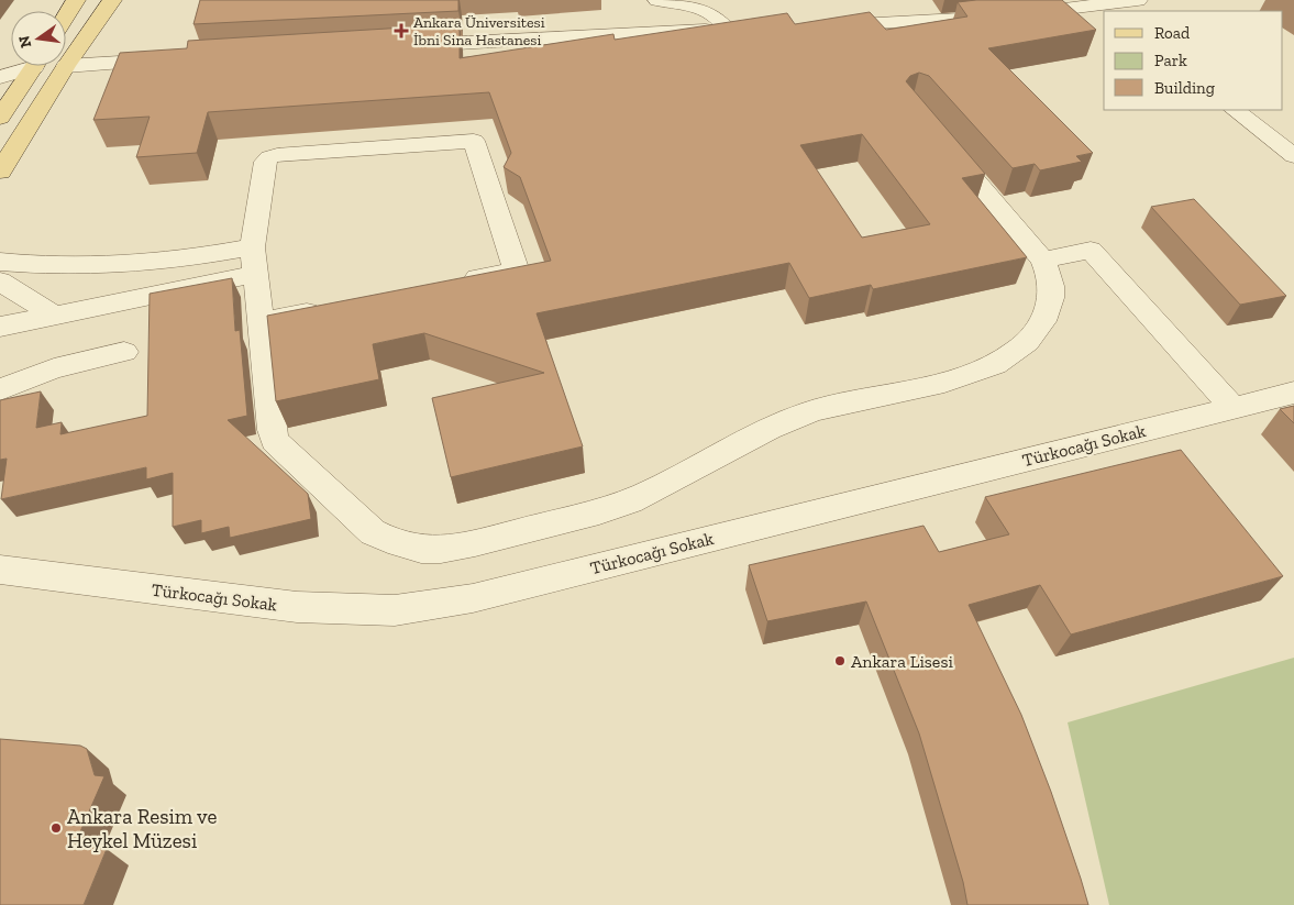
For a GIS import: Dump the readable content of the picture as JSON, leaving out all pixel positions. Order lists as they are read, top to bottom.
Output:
{
  "streets": {
    "street": ["Türkocağı Sokak"]
  },
  "places": {
    "health": ["Ankara Üniversitesi İbni Sina Hastanesi"],
    "other": ["Ankara Lisesi", "Ankara Resim ve Heykel Müzesi"]
  },
  "legend": ["Road", "Park", "Building"],
  "north": "left"
}
